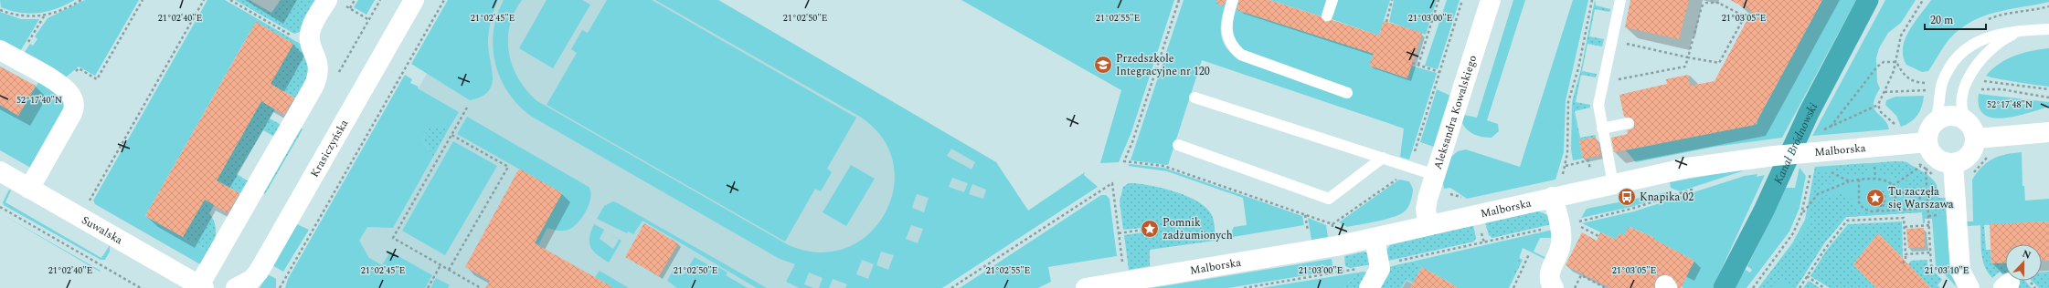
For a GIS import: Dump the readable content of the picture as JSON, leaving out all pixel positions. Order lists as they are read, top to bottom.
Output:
{
  "streets": {
    "street": [
      "Aleksandra Kowalskiego",
      "Krasiczyńska",
      "Malborska",
      "Suwalska"
    ]
  },
  "crossings": [
    ["Aleksandra Kowalskiego", "Malborska"]
  ],
  "water": ["Kanał Bródnowski"],
  "places": {
    "school or university": ["Przedszkole Integracyjne nr 120"],
    "bus stop": ["Knapika 02"],
    "place": ["Tu zaczęła się Warszawa", "Pomnik zadżumionych"]
  },
  "scale_bar": "20 m",
  "north": "top",
  "coordinates": [
    "21°02'40\"E",
    "21°02'45\"E",
    "21°02'50\"E",
    "21°02'55\"E",
    "21°03'05\"E",
    "21°03'00\"E",
    "52°17'40\"N",
    "52°17'48\"N",
    "21°03'10\"E"
  ]
}
